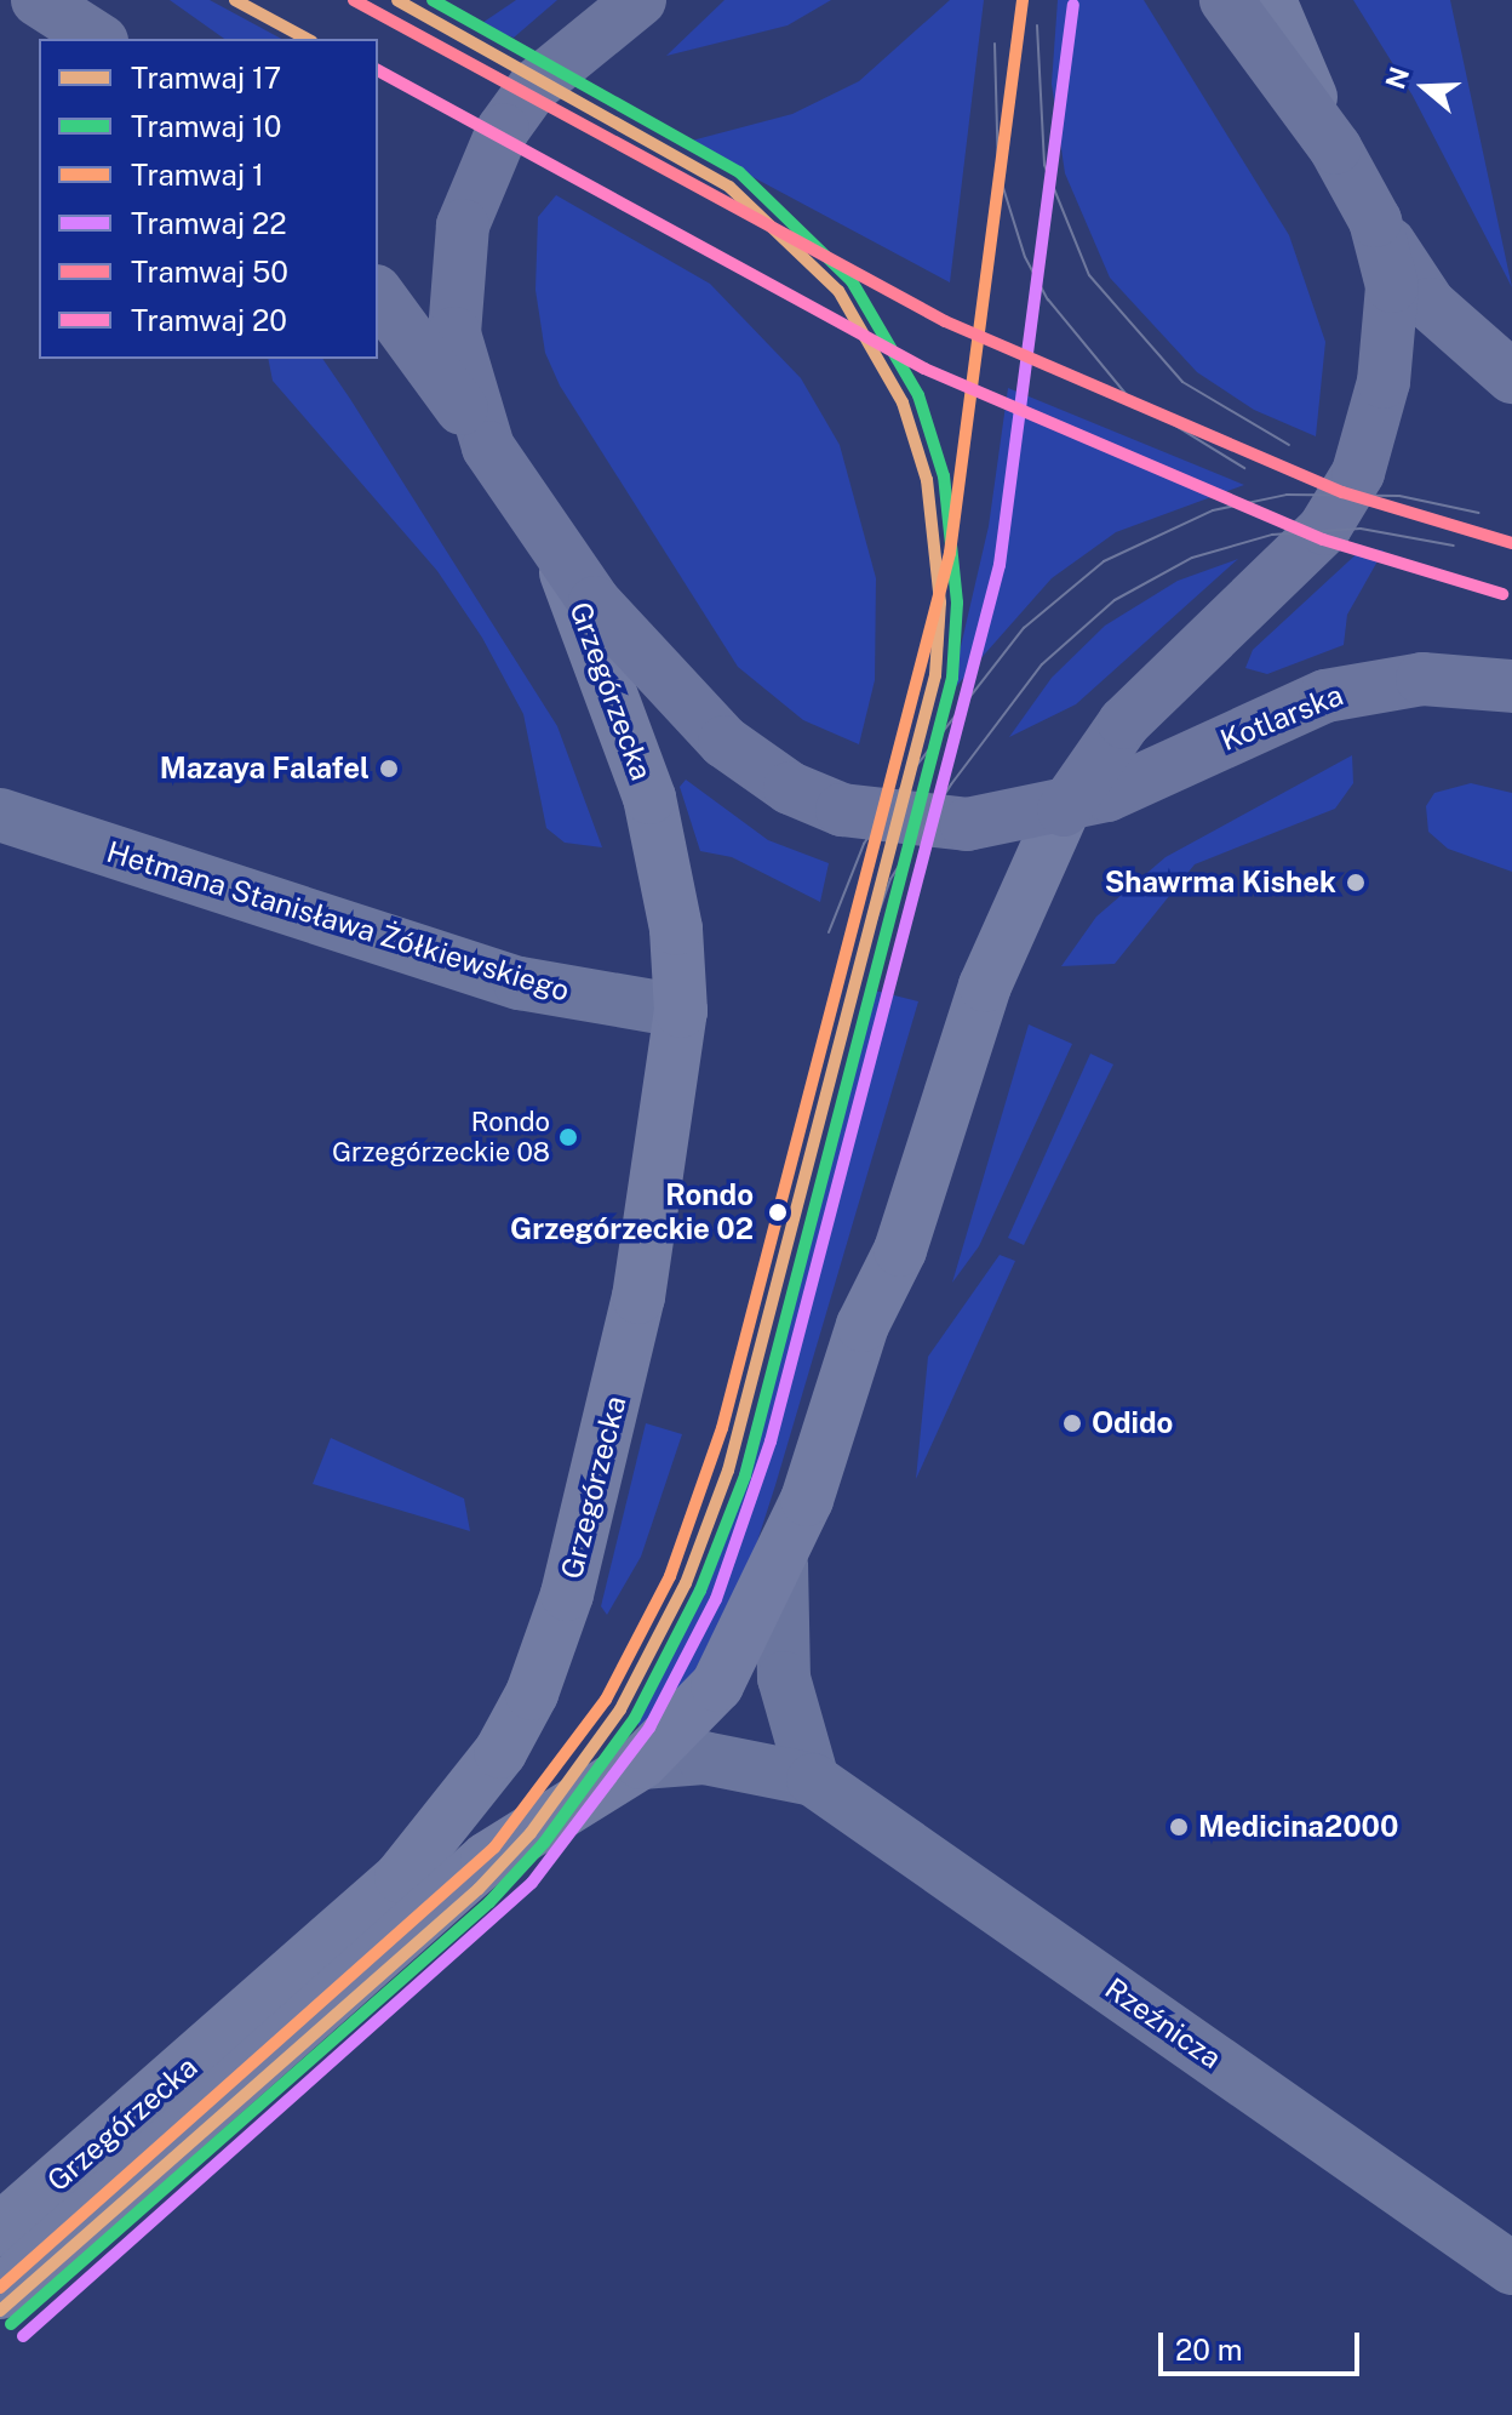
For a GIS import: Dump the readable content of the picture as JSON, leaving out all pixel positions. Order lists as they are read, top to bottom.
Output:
{
  "streets": {
    "main road": ["Kotlarska"],
    "street": ["Grzegórzecka", "Hetmana Stanisława Żółkiewskiego", "Rzeźnicza"]
  },
  "crossings": [
    ["Grzegórzecka", "Kotlarska"],
    ["Grzegórzecka", "Hetmana Stanisława Żółkiewskiego"],
    ["Grzegórzecka", "Rzeźnicza"]
  ],
  "places": [
    "Mazaya Falafel",
    "Shawrma Kishek",
    "Rondo Grzegórzeckie 08",
    "Rondo Grzegórzeckie 02",
    "Odido",
    "Medicina2000"
  ],
  "lines": [
    "tram line 17",
    "tram line 10",
    "tram line 1",
    "tram line 50",
    "tram line 22",
    "tram line 20"
  ],
  "legend": [
    "Tramwaj 17",
    "Tramwaj 10",
    "Tramwaj 1",
    "Tramwaj 22",
    "Tramwaj 50",
    "Tramwaj 20"
  ],
  "scale_bar": "20 m",
  "north": "left"
}
